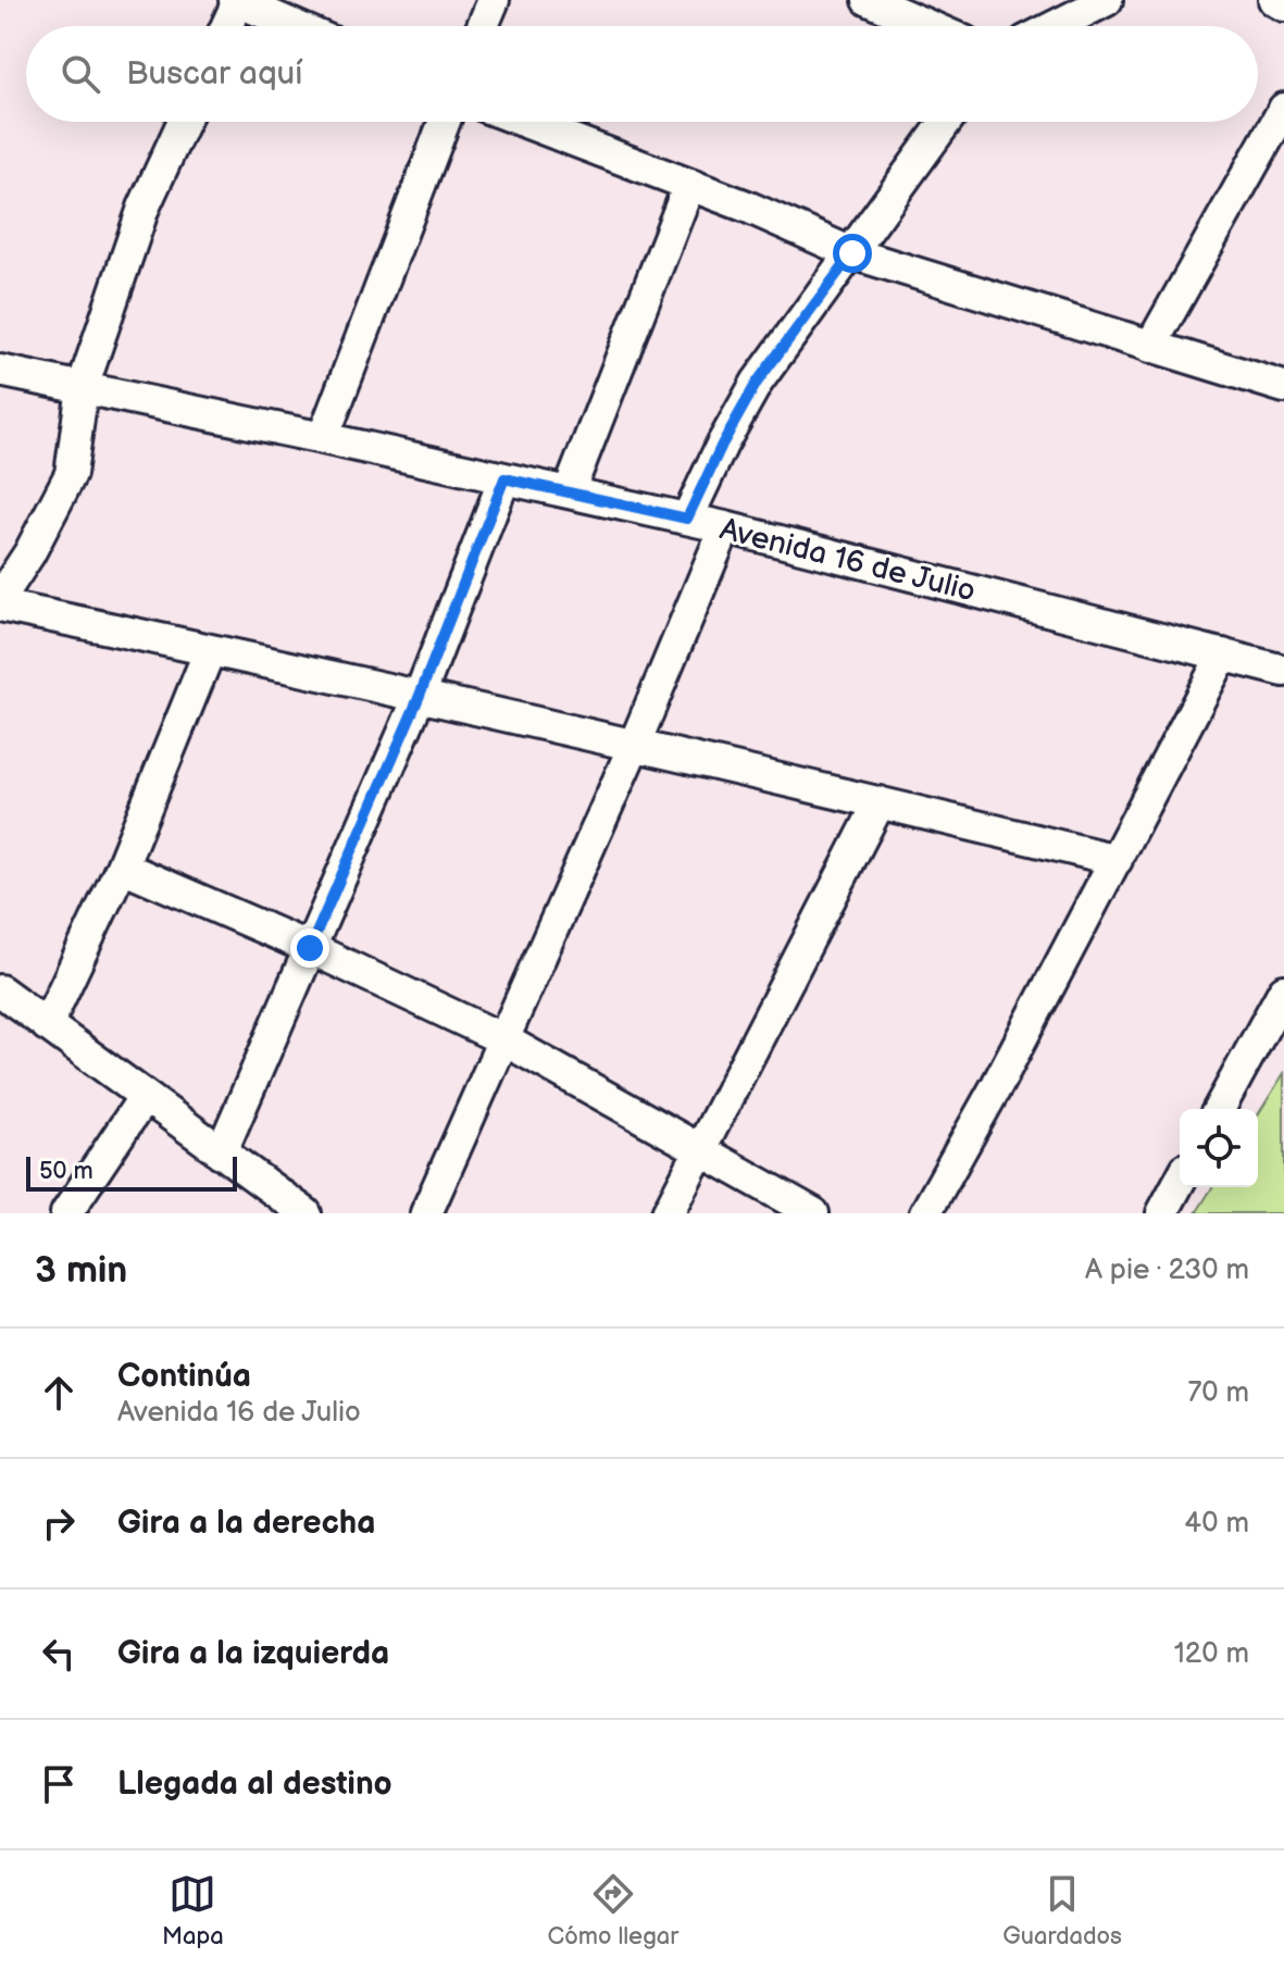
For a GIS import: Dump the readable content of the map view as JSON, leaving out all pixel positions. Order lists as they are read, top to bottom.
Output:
{
  "streets": {
    "street": ["Avenida 16 de Julio"]
  },
  "scale_bar": "50 m",
  "page": {
    "search": "Buscar aquí",
    "scale": "50 m",
    "heading": ["3 min", "A pie · 230 m"],
    "list": [
      ["Continúa", "Avenida 16 de Julio", "70 m"],
      ["Gira a la derecha", "40 m"],
      ["Gira a la izquierda", "120 m"],
      "Llegada al destino"
    ],
    "nav": ["Mapa", "Cómo llegar", "Guardados"]
  }
}
